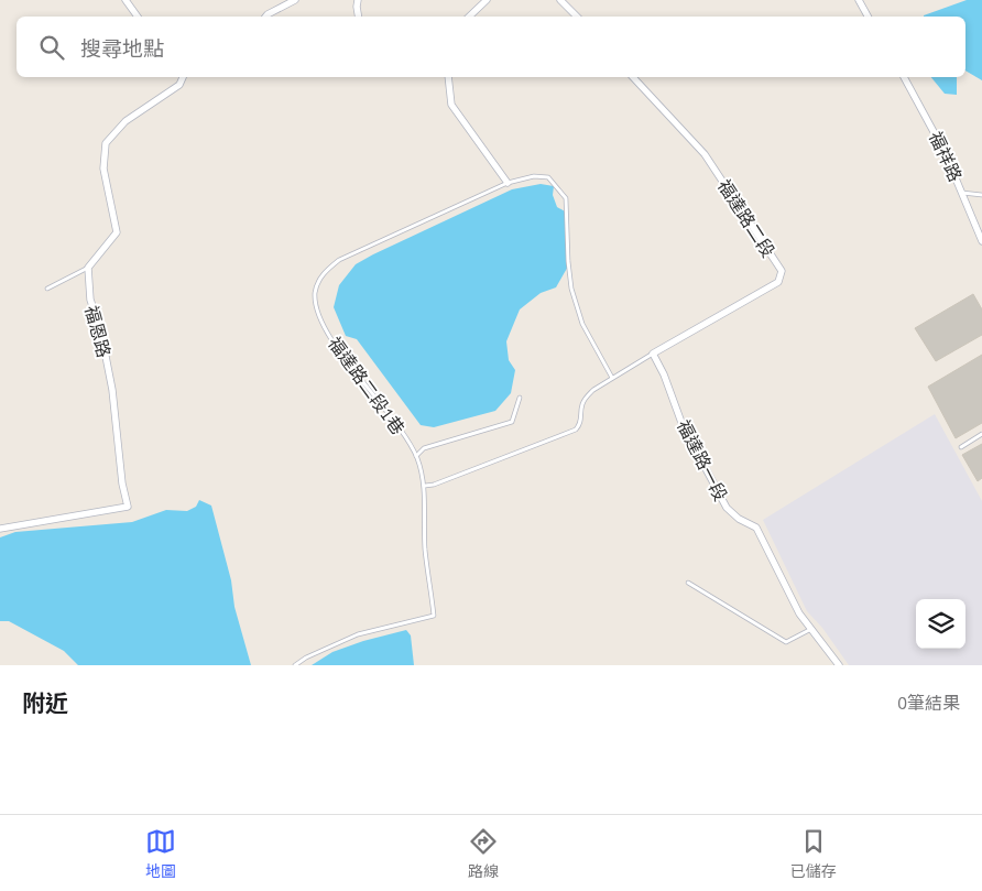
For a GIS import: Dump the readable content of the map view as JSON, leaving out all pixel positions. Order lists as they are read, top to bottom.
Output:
{
  "streets": {
    "street": [
      "福祥路",
      "福達路二段",
      "福恩路",
      "福達路一段"
    ],
    "lane": ["福達路二段1巷"]
  },
  "crossings": [
    ["福達路二段", "福達路一段"]
  ],
  "page": {
    "search": "搜尋地點",
    "heading": ["附近", "0筆結果"],
    "nav": ["地圖", "路線", "已儲存"]
  }
}
